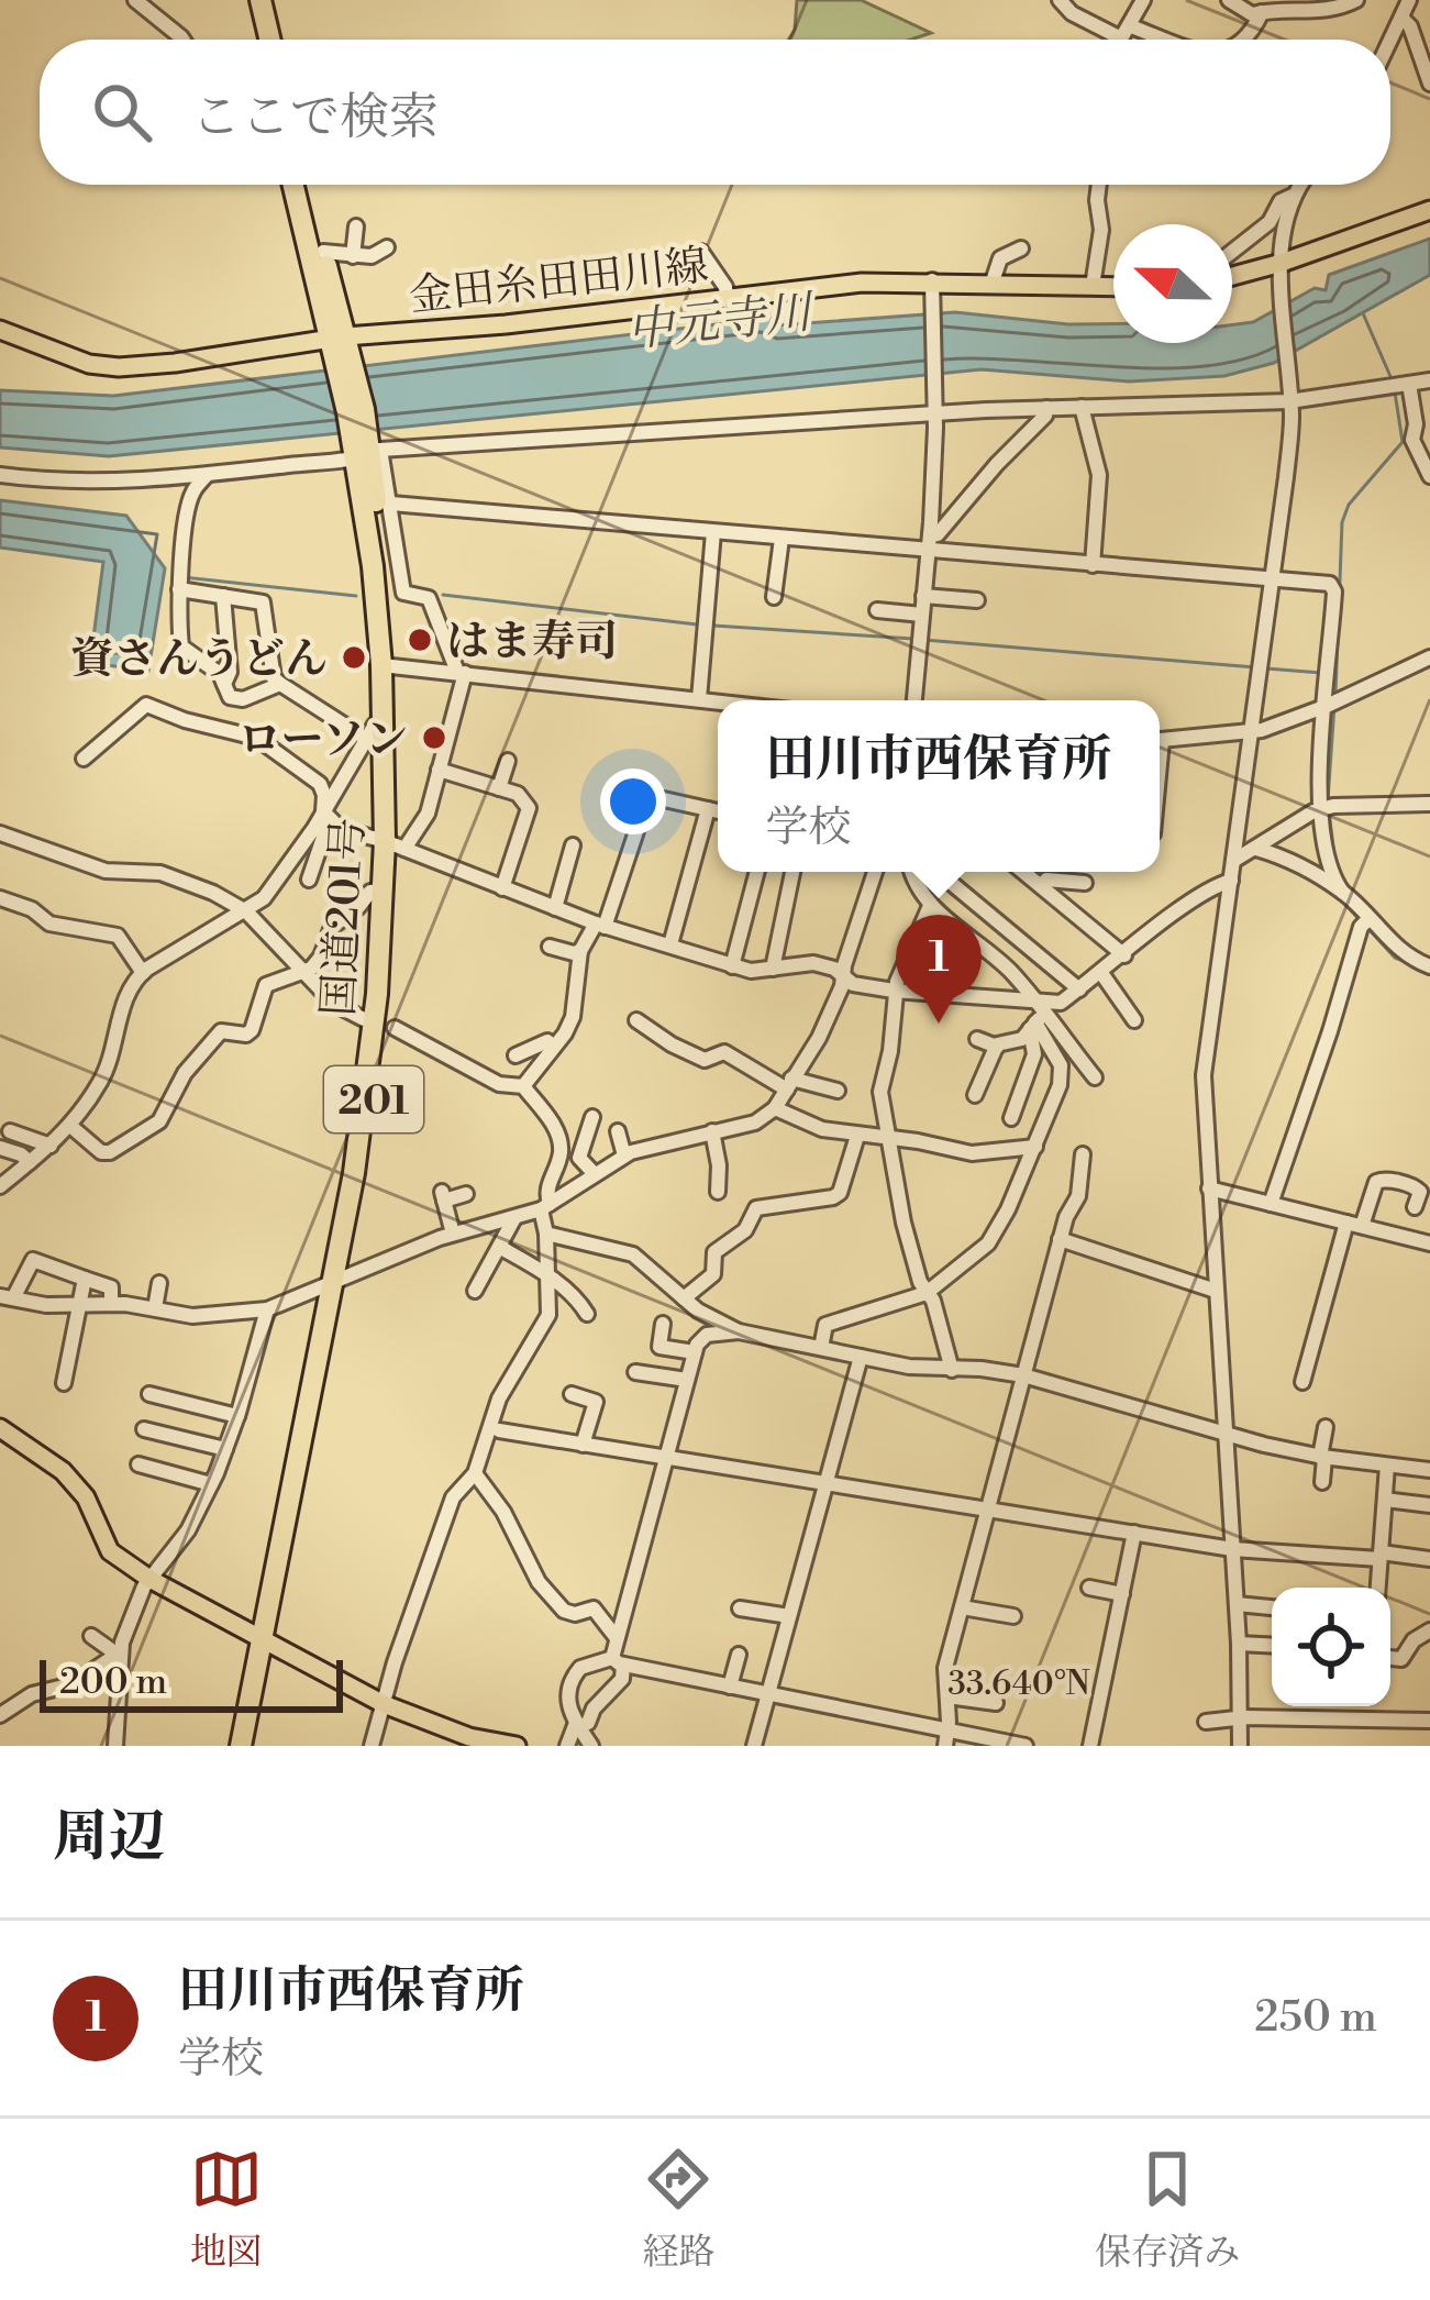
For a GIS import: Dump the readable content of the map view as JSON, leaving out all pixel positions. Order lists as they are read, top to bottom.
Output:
{
  "streets": {
    "highway": ["国道201号", "201"],
    "main road": ["金田糸田田川線"]
  },
  "crossings": [
    ["金田糸田田川線", "国道201号"]
  ],
  "water": ["中元寺川"],
  "places": ["はま寿司", "資さんうどん", "ローソン"],
  "scale_bar": "200 m",
  "north": "left",
  "page": {
    "search": "ここで検索",
    "popup": ["田川市西保育所", "学校"],
    "pins": "1",
    "scale": "200 m",
    "heading": "周辺",
    "list": [
      {
        "mark": "1",
        "name": "田川市西保育所",
        "note": "学校",
        "value": "250 m"
      }
    ],
    "nav": ["地図", "経路", "保存済み"]
  },
  "coordinates": ["33.640°N"]
}
